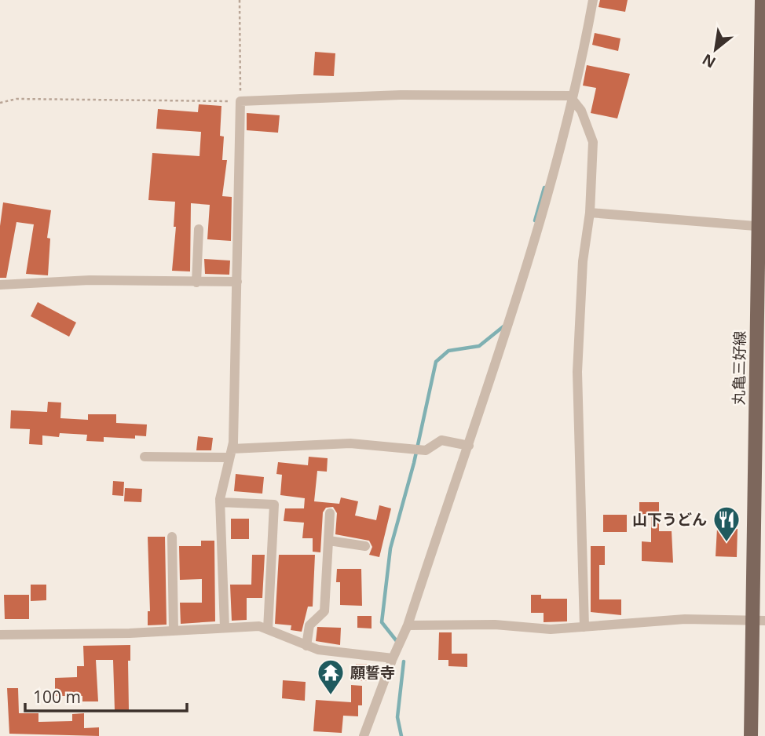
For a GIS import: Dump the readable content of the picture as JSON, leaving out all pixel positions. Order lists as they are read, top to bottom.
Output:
{
  "streets": {
    "main road": ["丸亀三好線"]
  },
  "places": {
    "restaurant": ["山下うどん"],
    "temple": ["願誓寺"]
  },
  "scale_bar": "100 m",
  "north": "bottom left"
}
